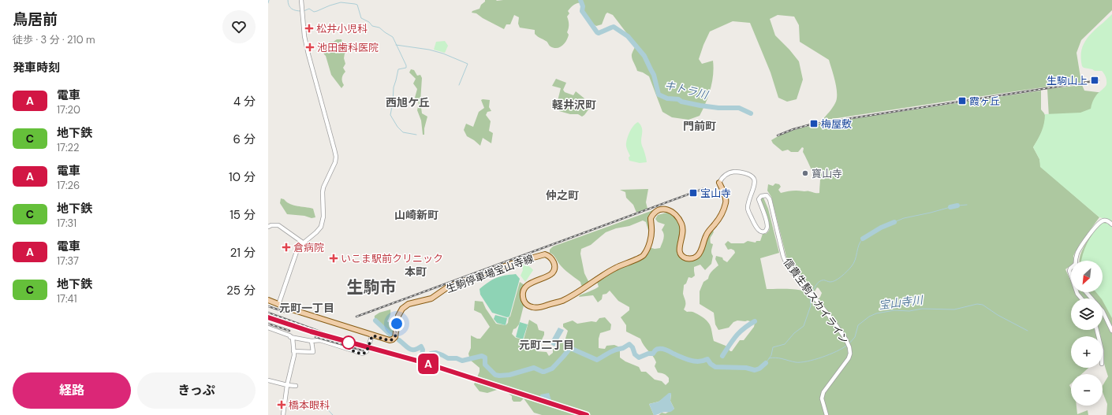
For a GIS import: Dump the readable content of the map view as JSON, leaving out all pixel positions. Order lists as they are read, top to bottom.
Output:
{
  "streets": {
    "main road": ["生駒停車場宝山寺線"],
    "street": ["信貴生駒スカイライン"]
  },
  "crossings": [
    ["生駒停車場宝山寺線", "信貴生駒スカイライン"]
  ],
  "districts": [
    "西旭ケ丘",
    "軽井沢町",
    "門前町",
    "仲之町",
    "山崎新町",
    "本町",
    "生駒市",
    "元町一丁目",
    "元町二丁目"
  ],
  "water": ["キトラ川", "宝山寺川"],
  "places": {
    "health": [
      "松井小児科",
      "池田歯科医院",
      "倉病院",
      "いこま駅前クリニック",
      "橋本眼科"
    ],
    "transit": [
      "生駒山上",
      "霞ヶ丘",
      "梅屋敷",
      "宝山寺"
    ],
    "other": ["寶山寺"]
  },
  "north": "bottom left",
  "page": {
    "heading": [
      ["鳥居前", "徒歩 · 3 分 · 210 m"],
      "発車時刻"
    ],
    "on_map": "A",
    "list": [
      {
        "mark": "A",
        "name": "電車",
        "note": "17:20",
        "value": "4 分"
      },
      {
        "mark": "C",
        "name": "地下鉄",
        "note": "17:22",
        "value": "6 分"
      },
      {
        "mark": "A",
        "name": "電車",
        "note": "17:26",
        "value": "10 分"
      },
      {
        "mark": "C",
        "name": "地下鉄",
        "note": "17:31",
        "value": "15 分"
      },
      {
        "mark": "A",
        "name": "電車",
        "note": "17:37",
        "value": "21 分"
      },
      {
        "mark": "C",
        "name": "地下鉄",
        "note": "17:41",
        "value": "25 分"
      }
    ],
    "map_buttons": ["+", "−"],
    "buttons": ["経路", "きっぷ"]
  }
}
